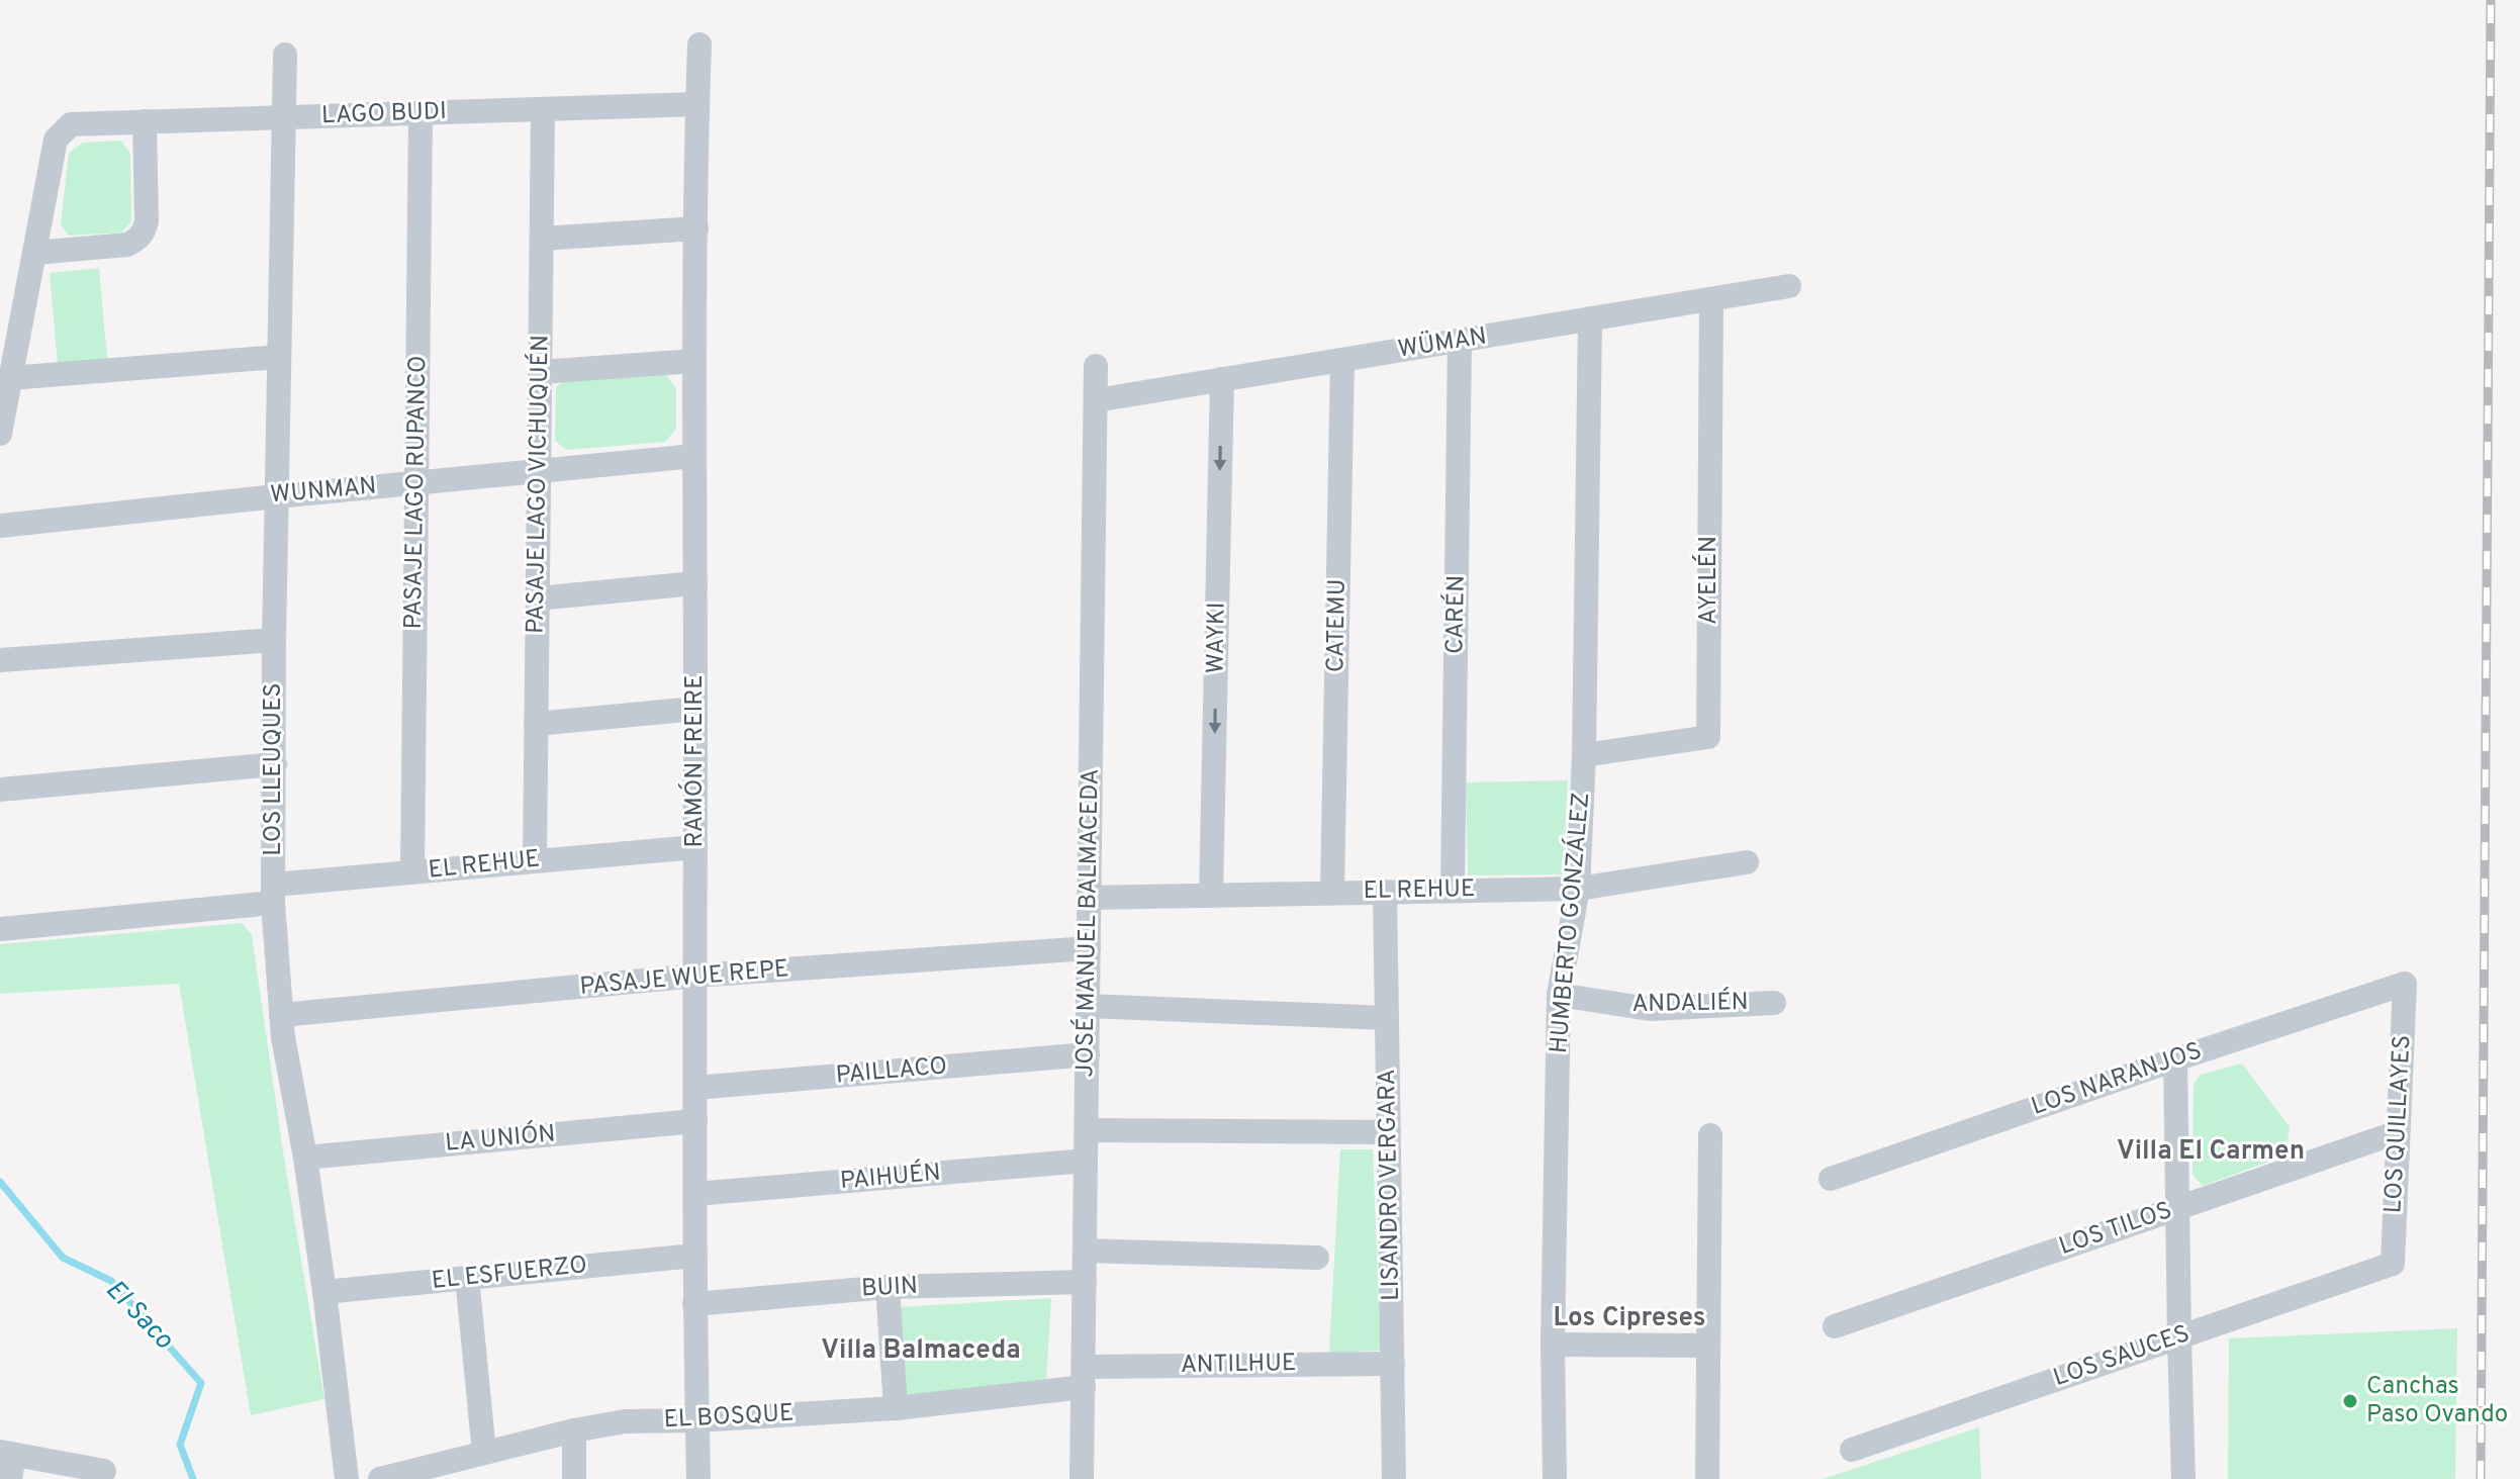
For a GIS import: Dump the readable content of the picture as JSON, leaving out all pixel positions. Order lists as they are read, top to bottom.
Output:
{
  "streets": {
    "street": [
      "LAGO BUDI",
      "WÜMAN",
      "PASAJE LAGO VICHUQUÉN",
      "WUNMAN",
      "PASAJE LAGO RUPANCO",
      "AYELÉN",
      "CARÉN",
      "CATEMU",
      "WAYKI",
      "RAMÓN FREIRE",
      "LOS LLEUQUES",
      "EL REHUE",
      "JOSÉ MANUEL BALMACEDA",
      "HUMBERTO GONZÁLEZ",
      "PASAJE WUE REPE",
      "ANDALIÉN",
      "PAILLACO",
      "LOS NARANJOS",
      "LOS QUILLAYES",
      "LA UNIÓN",
      "PAIHUÉN",
      "LISANDRO VERGARA",
      "LOS TILOS",
      "EL ESFUERZO",
      "BUIN",
      "LOS SAUCES",
      "ANTILHUE",
      "EL BOSQUE"
    ]
  },
  "crossings": [
    ["LAGO BUDI", "PASAJE LAGO VICHUQUÉN"],
    ["LAGO BUDI", "PASAJE LAGO RUPANCO"],
    ["LAGO BUDI", "RAMÓN FREIRE"],
    ["LAGO BUDI", "LOS LLEUQUES"],
    ["WÜMAN", "AYELÉN"],
    ["WÜMAN", "CARÉN"],
    ["WÜMAN", "CATEMU"],
    ["WÜMAN", "WAYKI"],
    ["WÜMAN", "JOSÉ MANUEL BALMACEDA"],
    ["WÜMAN", "HUMBERTO GONZÁLEZ"],
    ["PASAJE LAGO VICHUQUÉN", "WUNMAN"],
    ["PASAJE LAGO VICHUQUÉN", "EL REHUE"],
    ["WUNMAN", "PASAJE LAGO RUPANCO"],
    ["WUNMAN", "RAMÓN FREIRE"],
    ["WUNMAN", "LOS LLEUQUES"],
    ["PASAJE LAGO RUPANCO", "EL REHUE"],
    ["AYELÉN", "HUMBERTO GONZÁLEZ"],
    ["CARÉN", "EL REHUE"],
    ["CATEMU", "EL REHUE"],
    ["WAYKI", "EL REHUE"],
    ["RAMÓN FREIRE", "EL REHUE"],
    ["RAMÓN FREIRE", "PASAJE WUE REPE"],
    ["RAMÓN FREIRE", "PAILLACO"],
    ["RAMÓN FREIRE", "LA UNIÓN"],
    ["RAMÓN FREIRE", "PAIHUÉN"],
    ["RAMÓN FREIRE", "EL ESFUERZO"],
    ["RAMÓN FREIRE", "BUIN"],
    ["RAMÓN FREIRE", "EL BOSQUE"],
    ["LOS LLEUQUES", "EL REHUE"],
    ["LOS LLEUQUES", "PASAJE WUE REPE"],
    ["LOS LLEUQUES", "LA UNIÓN"],
    ["LOS LLEUQUES", "EL ESFUERZO"],
    ["EL REHUE", "JOSÉ MANUEL BALMACEDA"],
    ["EL REHUE", "HUMBERTO GONZÁLEZ"],
    ["EL REHUE", "LISANDRO VERGARA"],
    ["JOSÉ MANUEL BALMACEDA", "PASAJE WUE REPE"],
    ["JOSÉ MANUEL BALMACEDA", "PAILLACO"],
    ["JOSÉ MANUEL BALMACEDA", "PAIHUÉN"],
    ["JOSÉ MANUEL BALMACEDA", "BUIN"],
    ["JOSÉ MANUEL BALMACEDA", "ANTILHUE"],
    ["JOSÉ MANUEL BALMACEDA", "EL BOSQUE"],
    ["HUMBERTO GONZÁLEZ", "ANDALIÉN"],
    ["LOS NARANJOS", "LOS QUILLAYES"],
    ["LOS QUILLAYES", "LOS TILOS"],
    ["LOS QUILLAYES", "LOS SAUCES"],
    ["LISANDRO VERGARA", "ANTILHUE"],
    ["ANTILHUE", "EL BOSQUE"]
  ],
  "one_way": ["WAYKI"],
  "districts": ["Villa El Carmen", "Los Cipreses", "Villa Balmaceda"],
  "water": ["El Saco"],
  "places": ["Canchas Paso Ovando"]
}
